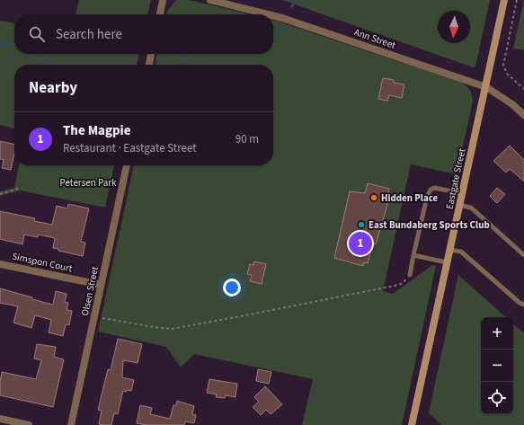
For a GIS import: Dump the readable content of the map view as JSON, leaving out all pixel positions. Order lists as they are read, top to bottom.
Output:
{
  "streets": {
    "street": [
      "Ann Street",
      "Eastgate Street",
      "Simspon Court",
      "Olsen Street"
    ]
  },
  "crossings": [
    ["Ann Street", "Eastgate Street"],
    ["Simspon Court", "Olsen Street"]
  ],
  "parks": ["Petersen Park"],
  "places": ["Hidden Place", "East Bundaberg Sports Club"],
  "north": "bottom",
  "page": {
    "search": "Search here",
    "heading": "Nearby",
    "list": [
      {
        "mark": "1",
        "name": "The Magpie",
        "note": "Restaurant · Eastgate Street",
        "value": "90 m"
      }
    ],
    "pins": "1",
    "map_buttons": ["+", "−"]
  }
}
